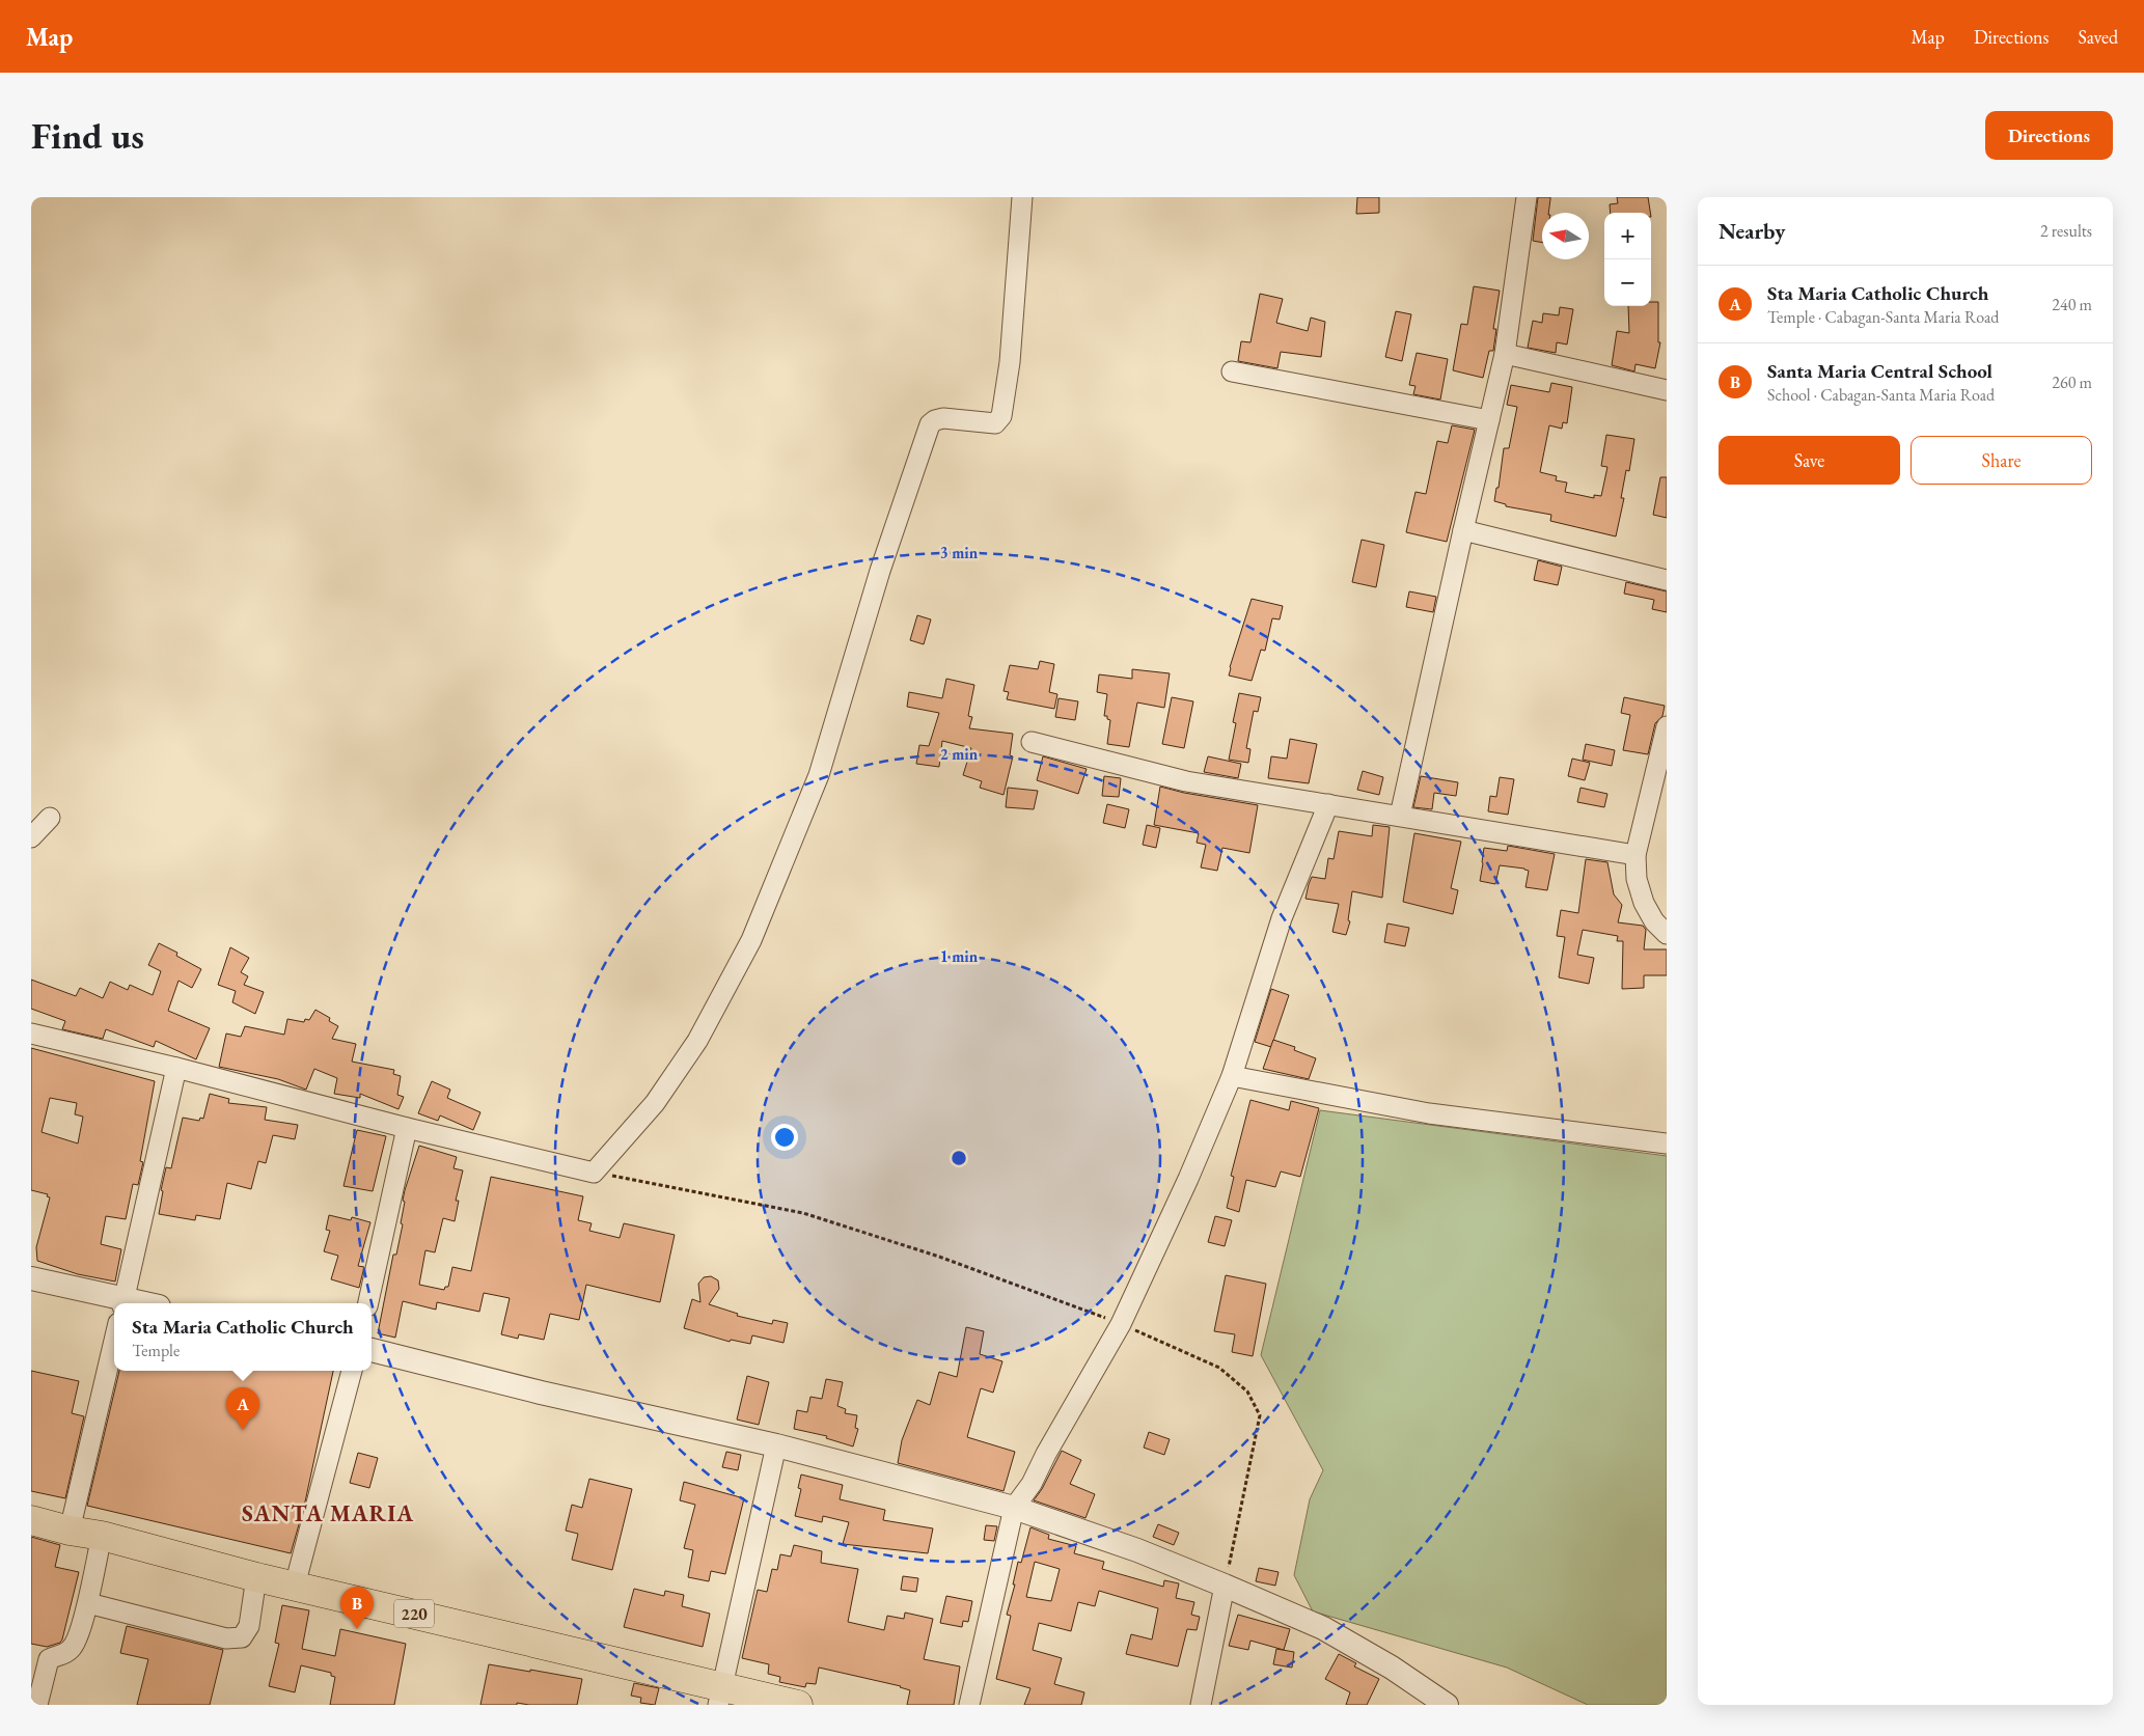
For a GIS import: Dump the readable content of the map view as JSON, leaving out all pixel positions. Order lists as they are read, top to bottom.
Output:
{
  "streets": {
    "main road": ["220"]
  },
  "districts": ["SANTA MARIA"],
  "north": "left",
  "page": {
    "header": "Map",
    "nav": ["Map", "Directions", "Saved"],
    "buttons": [
      "Directions",
      ["Save", "Share"]
    ],
    "title": "Find us",
    "heading": ["Nearby", "2 results"],
    "map_buttons": ["+", "−"],
    "list": [
      {
        "mark": "A",
        "name": "Sta Maria Catholic Church",
        "note": "Temple · Cabagan-Santa Maria Road",
        "value": "240 m"
      },
      {
        "mark": "B",
        "name": "Santa Maria Central School",
        "note": "School · Cabagan-Santa Maria Road",
        "value": "260 m"
      }
    ],
    "popup": ["Sta Maria Catholic Church", "Temple"],
    "pins": ["A", "B"]
  },
  "rings": ["3 min", "2 min", "1 min"]
}
